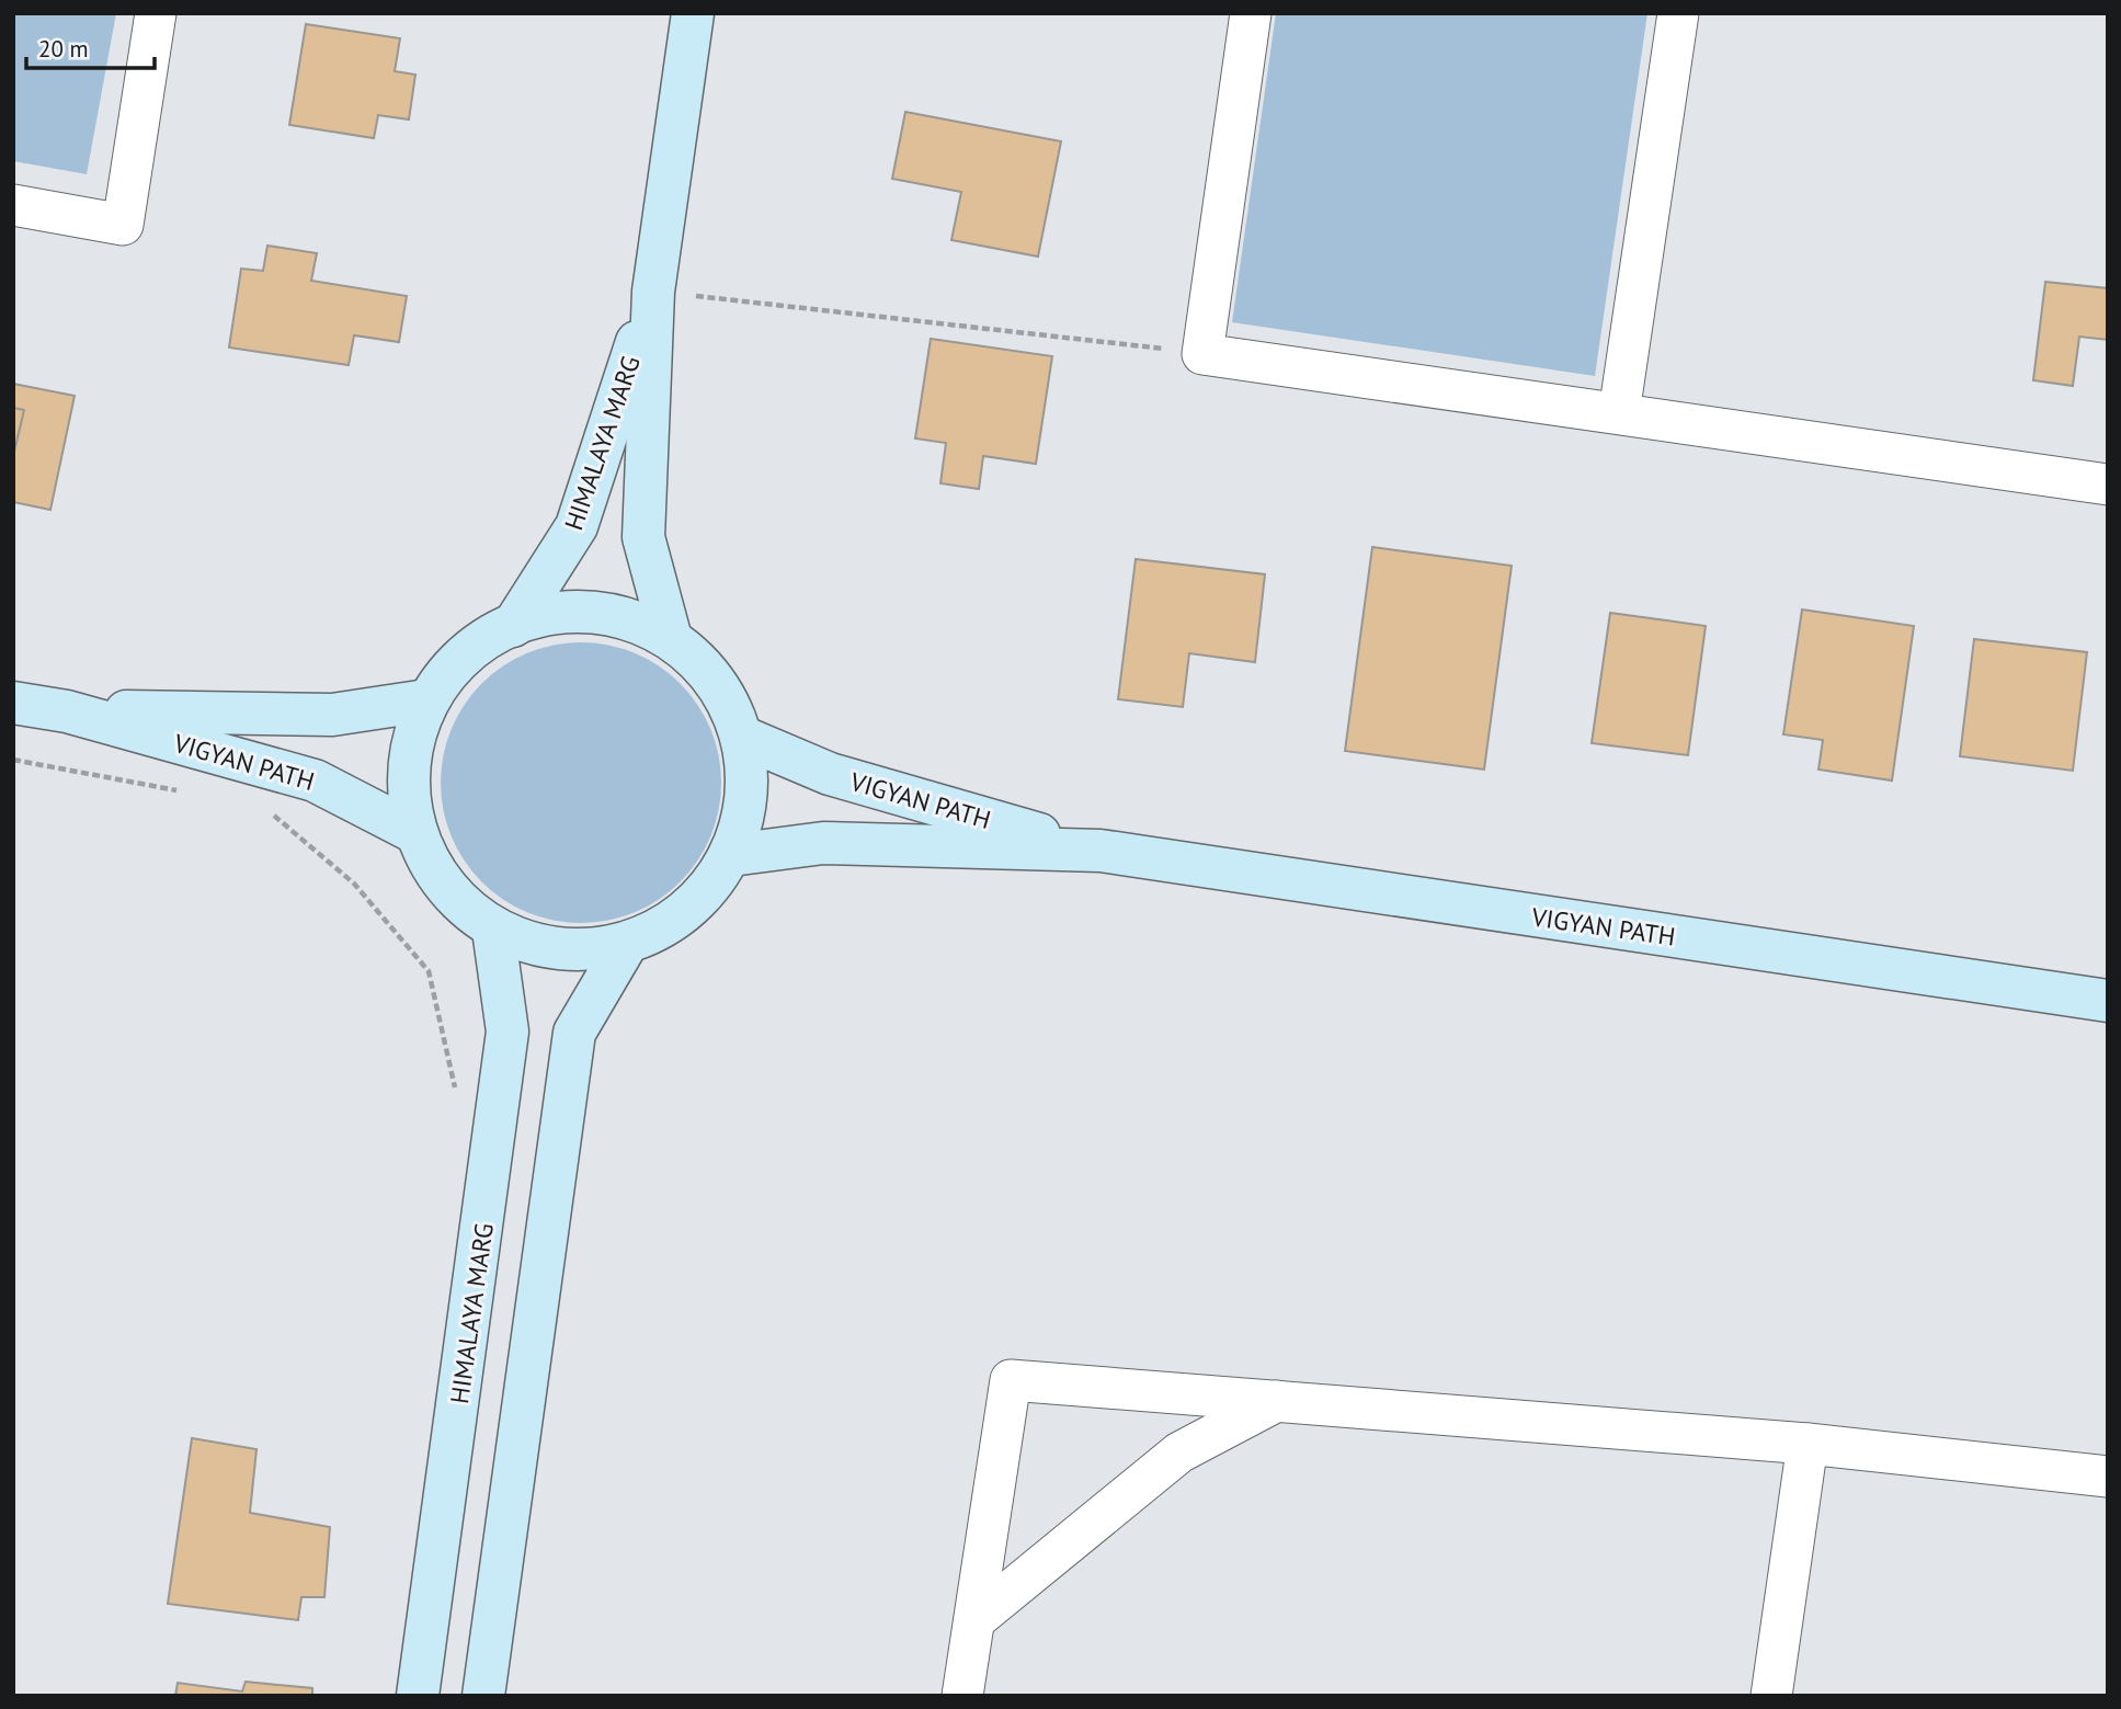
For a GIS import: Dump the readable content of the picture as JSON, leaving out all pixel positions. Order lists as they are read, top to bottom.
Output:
{
  "streets": {
    "main road": ["HIMALAYA MARG", "VIGYAN PATH"]
  },
  "scale_bar": "20 m"
}
